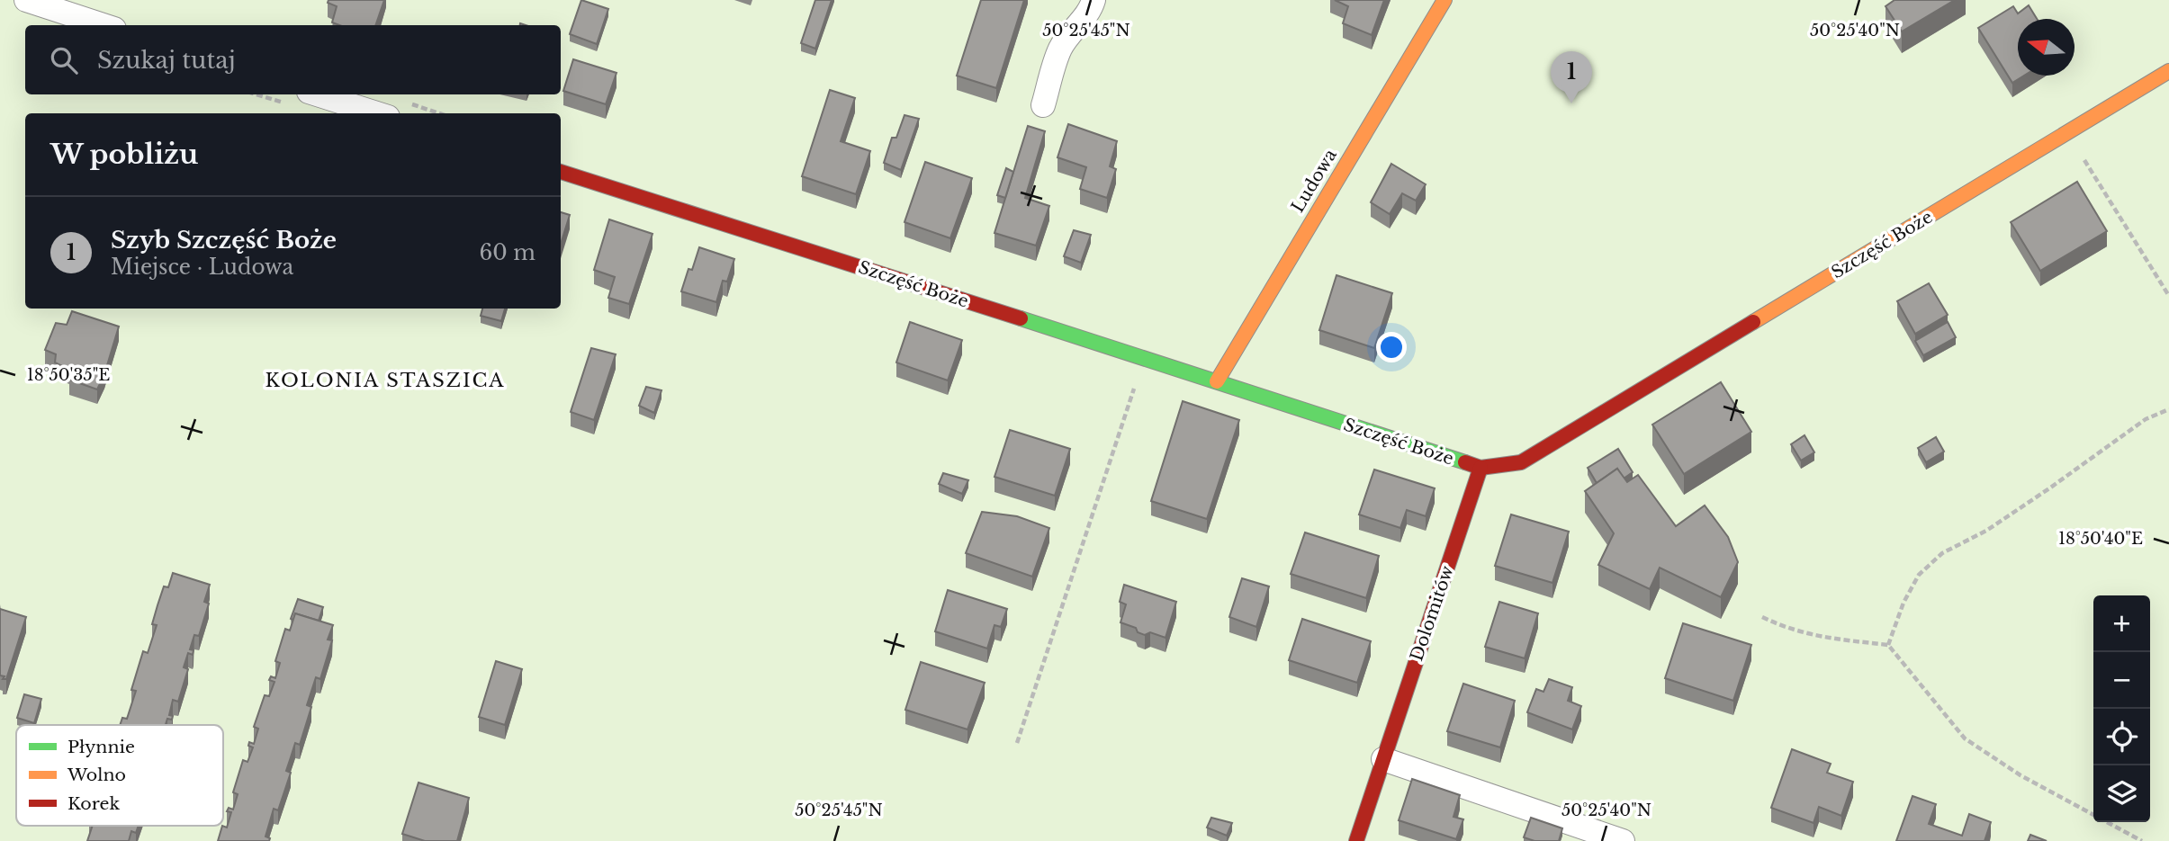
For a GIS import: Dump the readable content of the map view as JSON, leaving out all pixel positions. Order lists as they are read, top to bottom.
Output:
{
  "streets": {
    "street": ["Ludowa", "Szczęść Boże", "Dolomitów"]
  },
  "crossings": [
    ["Ludowa", "Szczęść Boże"],
    ["Szczęść Boże", "Dolomitów"]
  ],
  "districts": ["KOLONIA STASZICA"],
  "legend": ["Płynnie", "Wolno", "Korek"],
  "north": "left",
  "page": {
    "search": "Szukaj tutaj",
    "pins": "1",
    "heading": "W pobliżu",
    "list": [
      {
        "mark": "1",
        "name": "Szyb Szczęść Boże",
        "note": "Miejsce · Ludowa",
        "value": "60 m"
      }
    ],
    "map_buttons": ["+", "−"]
  },
  "coordinates": [
    "50°25'45\"N",
    "50°25'40\"N",
    "18°50'35\"E",
    "18°50'40\"E"
  ]
}
